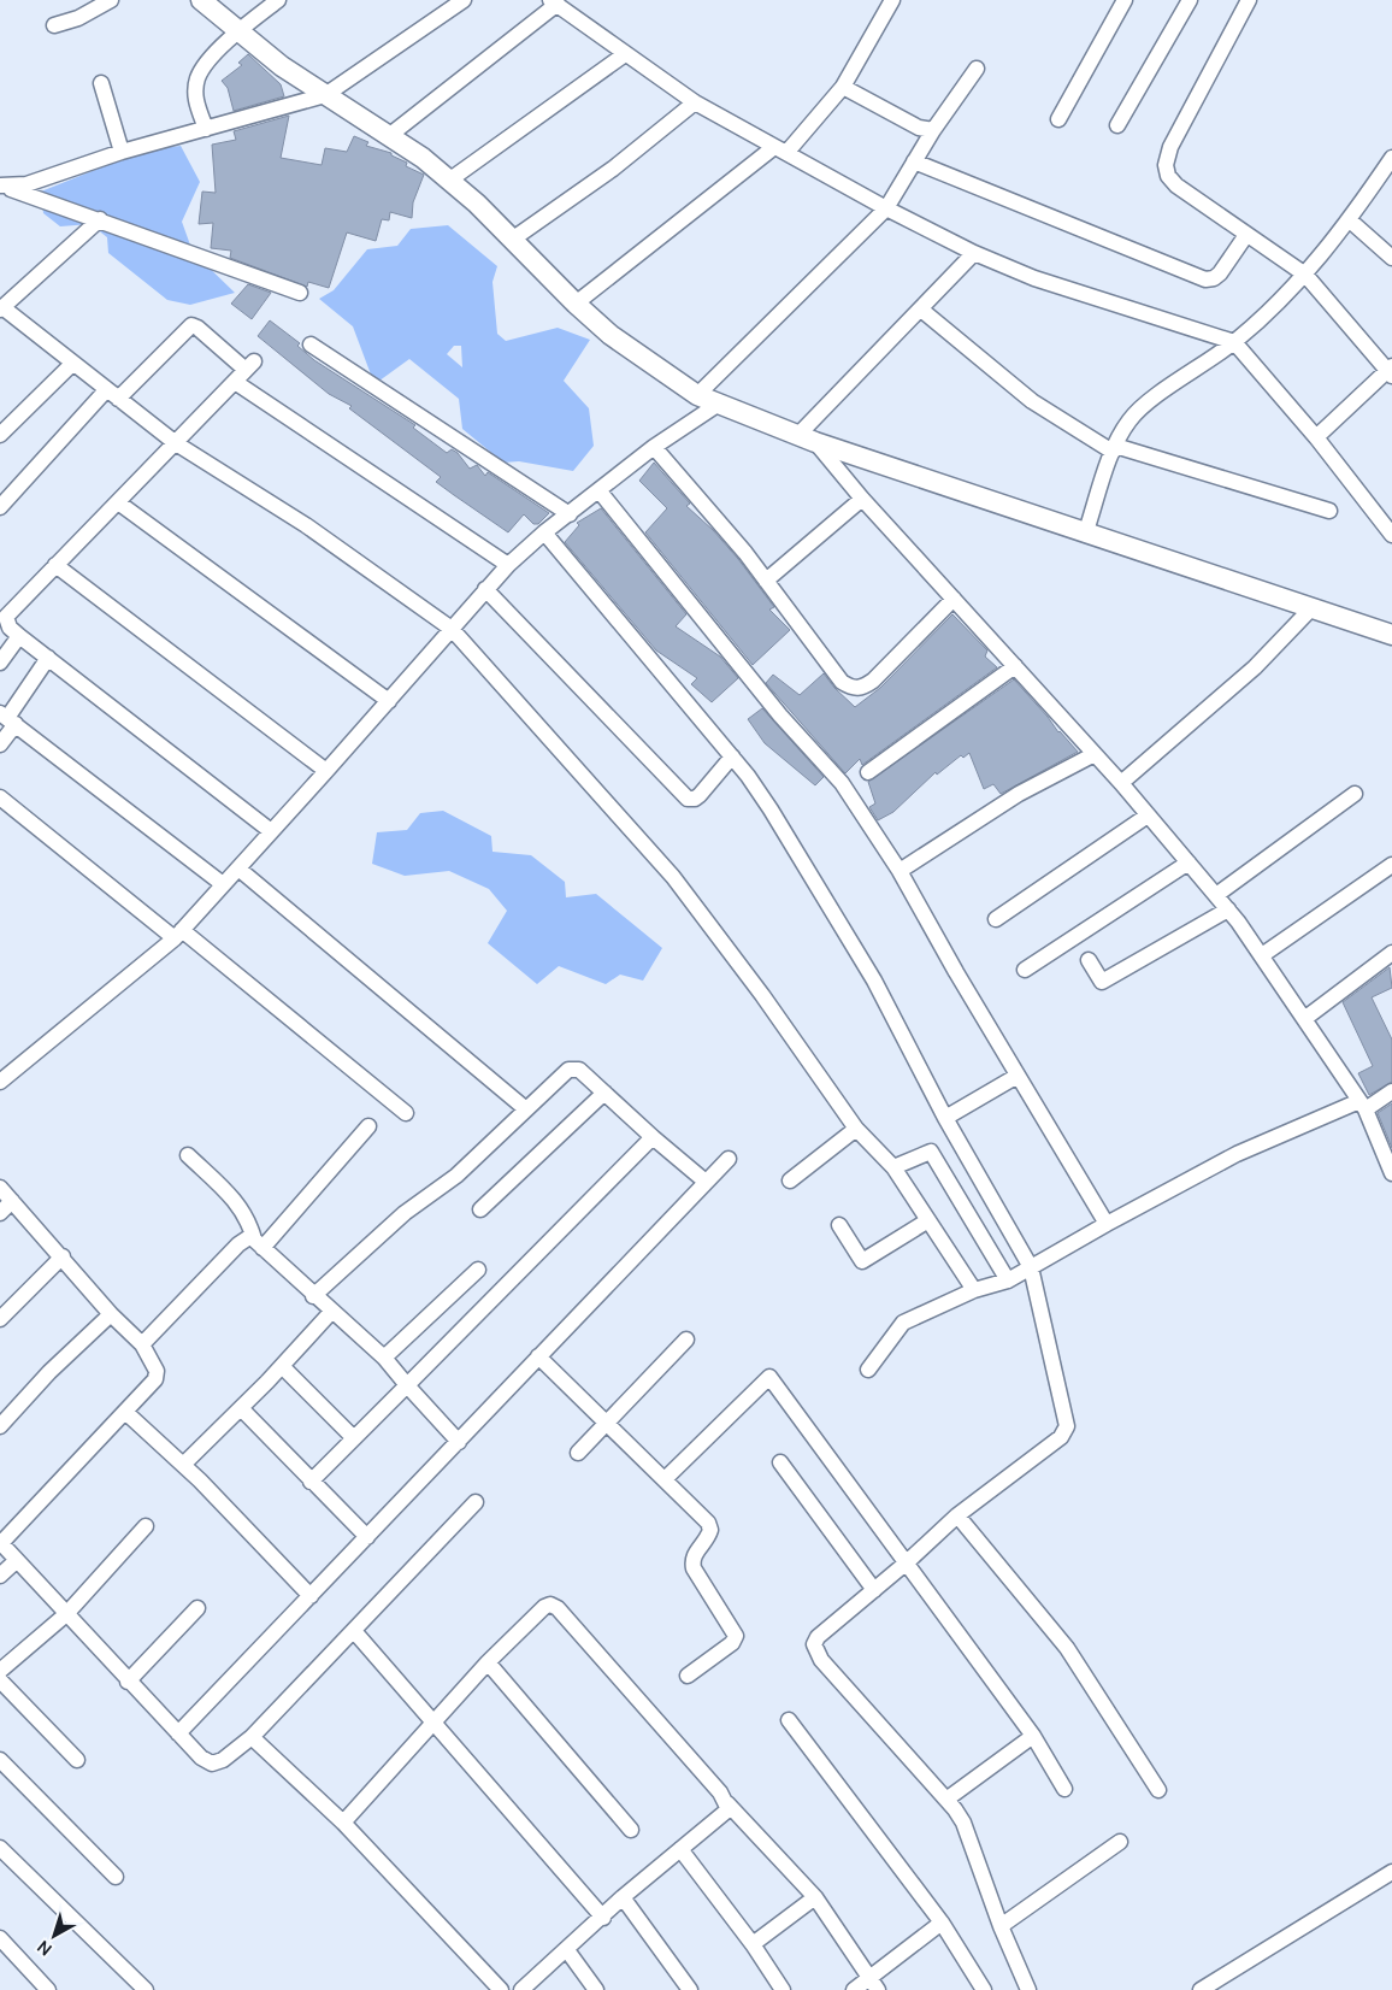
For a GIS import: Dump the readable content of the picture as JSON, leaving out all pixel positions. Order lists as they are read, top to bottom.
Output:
{
  "north": "bottom left"
}
